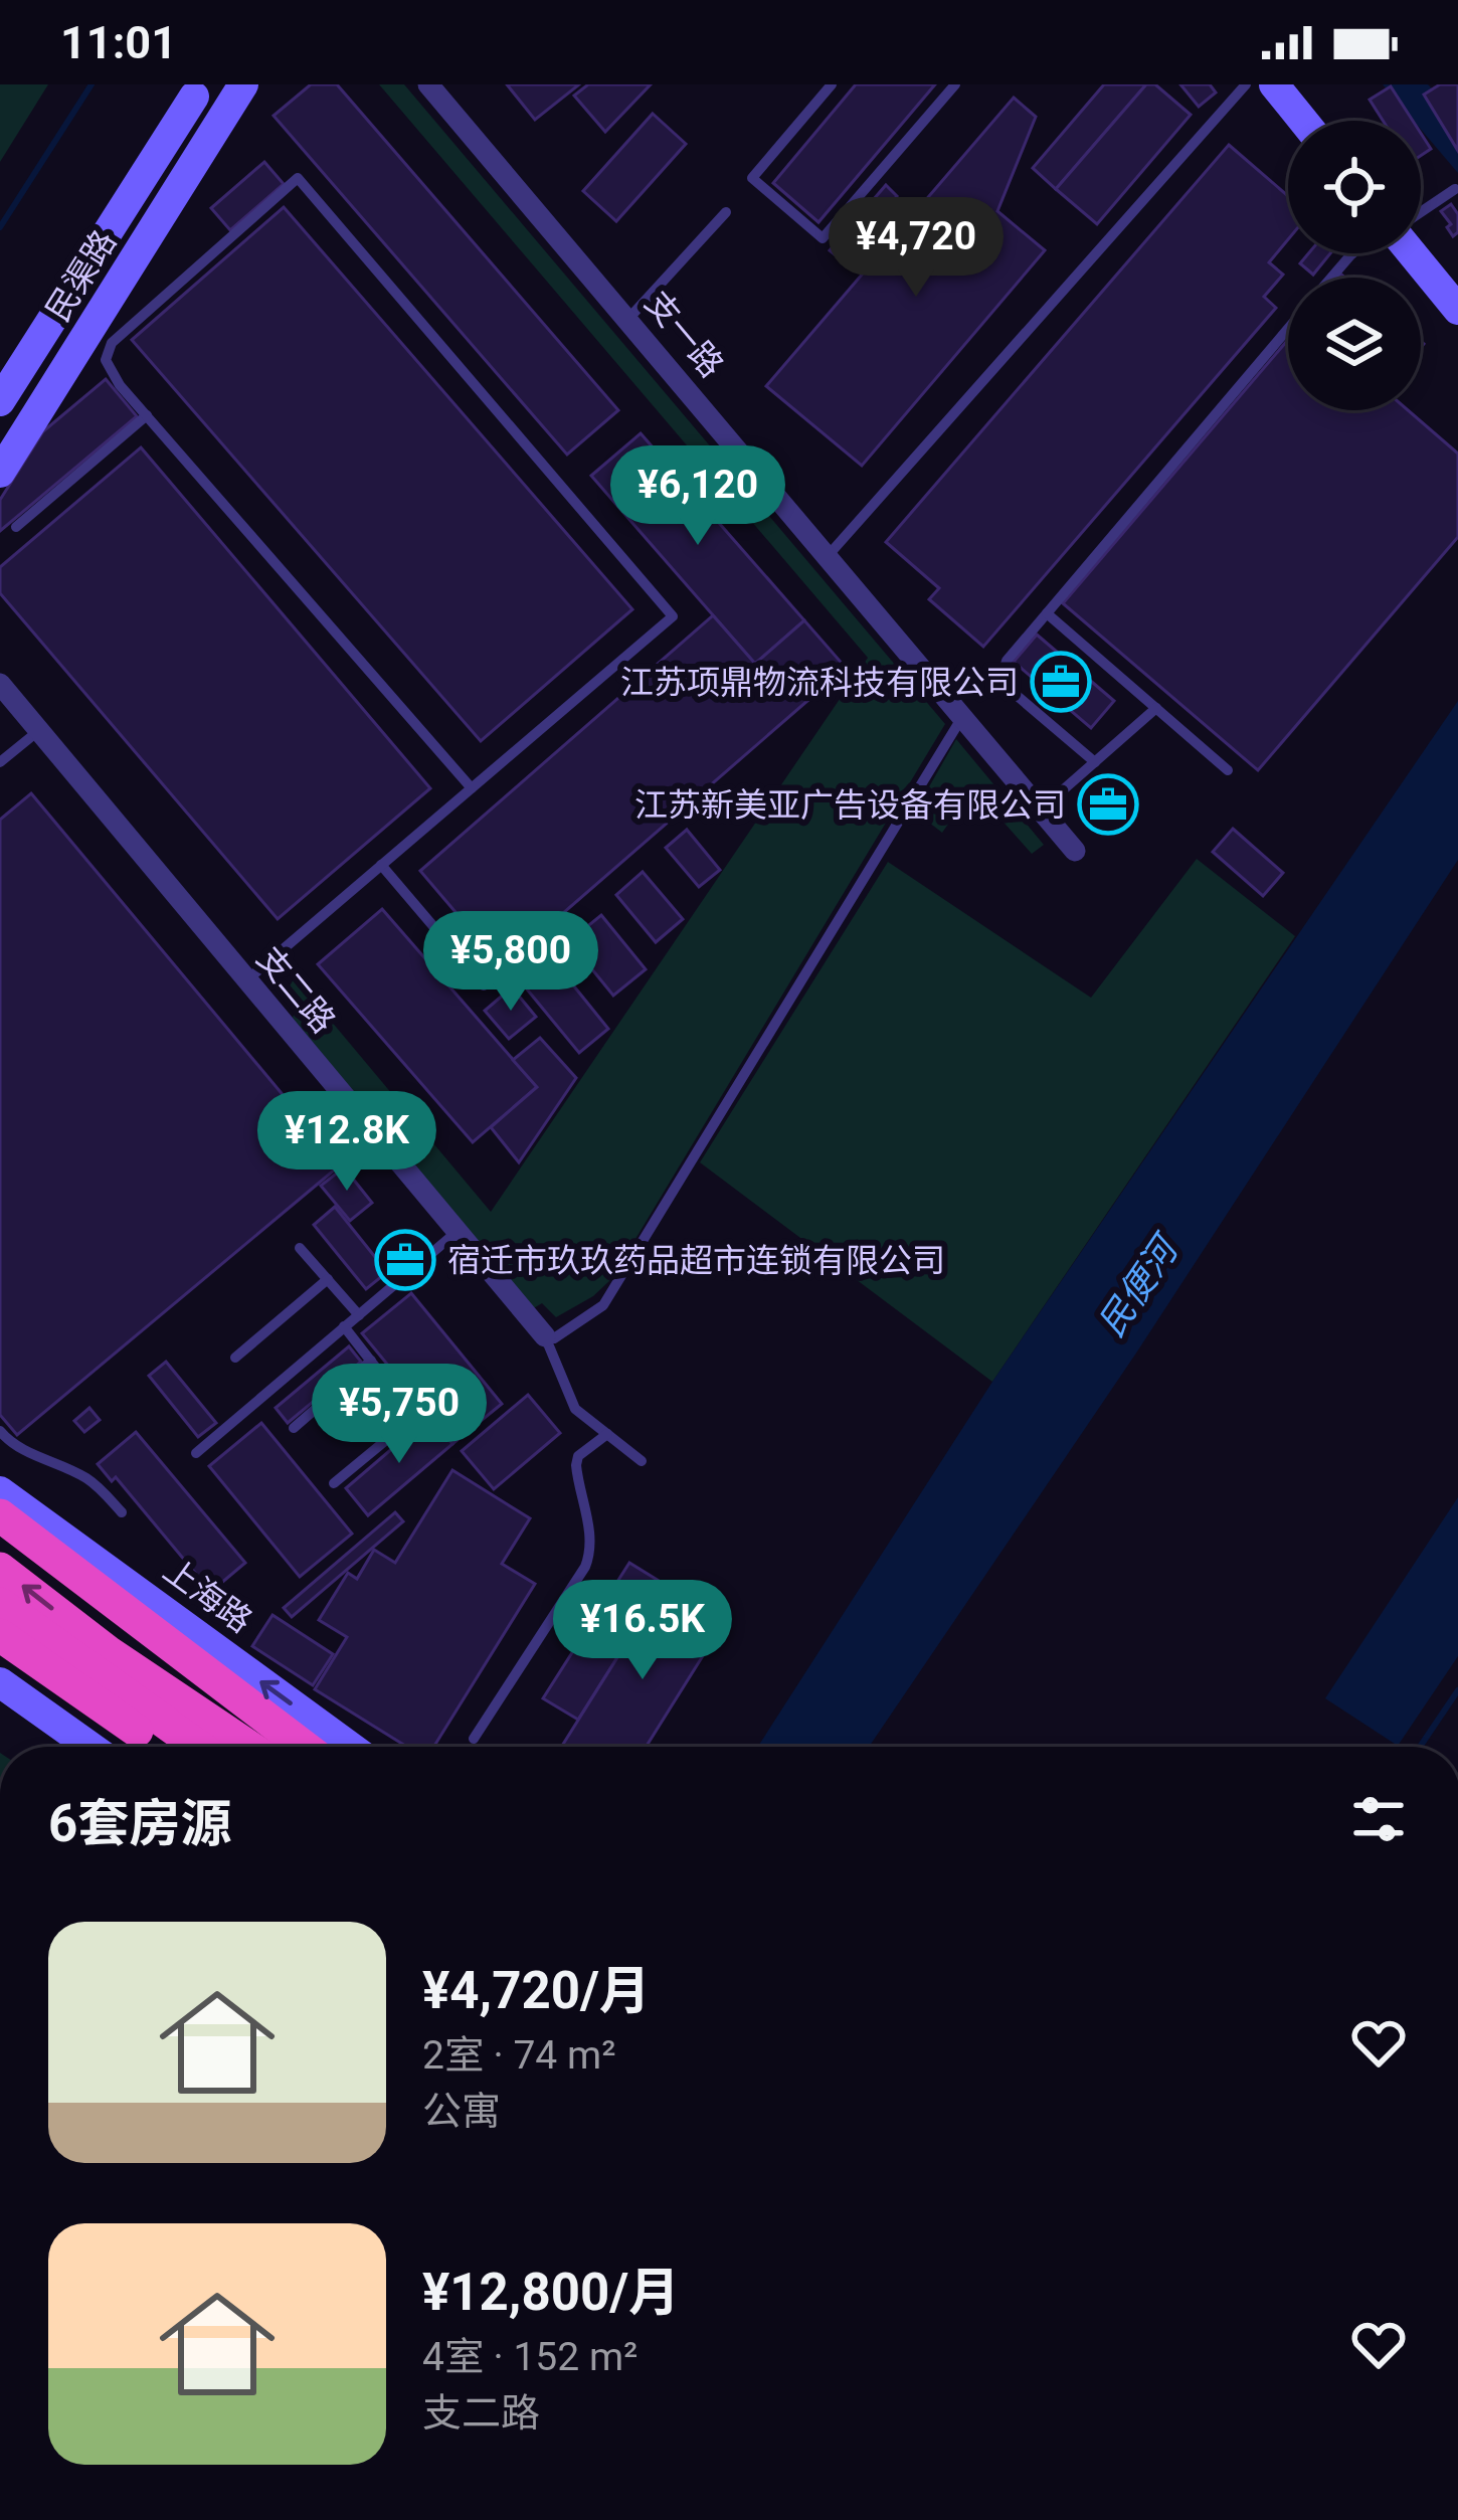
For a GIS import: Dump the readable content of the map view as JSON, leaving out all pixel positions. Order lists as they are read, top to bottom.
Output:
{
  "streets": {
    "main road": ["民渠路", "上海路"],
    "street": ["支一路", "支二路"]
  },
  "one_way": ["上海路"],
  "water": ["民便河"],
  "places": {
    "office": ["江苏项鼎物流科技有限公司", "江苏新美亚广告设备有限公司", "宿迁市玖玖药品超市连锁有限公司"]
  },
  "page": {
    "status": "11:01",
    "price": [
      "¥4,720",
      "¥6,120",
      "¥5,800",
      "¥12.8K",
      "¥5,750",
      "¥16.5K"
    ],
    "heading": "6套房源",
    "list": [
      {
        "name": "¥4,720/月",
        "note": "2室 · 74 m² · 公寓"
      },
      {
        "name": "¥12,800/月",
        "note": "4室 · 152 m² · 支二路"
      }
    ]
  }
}
